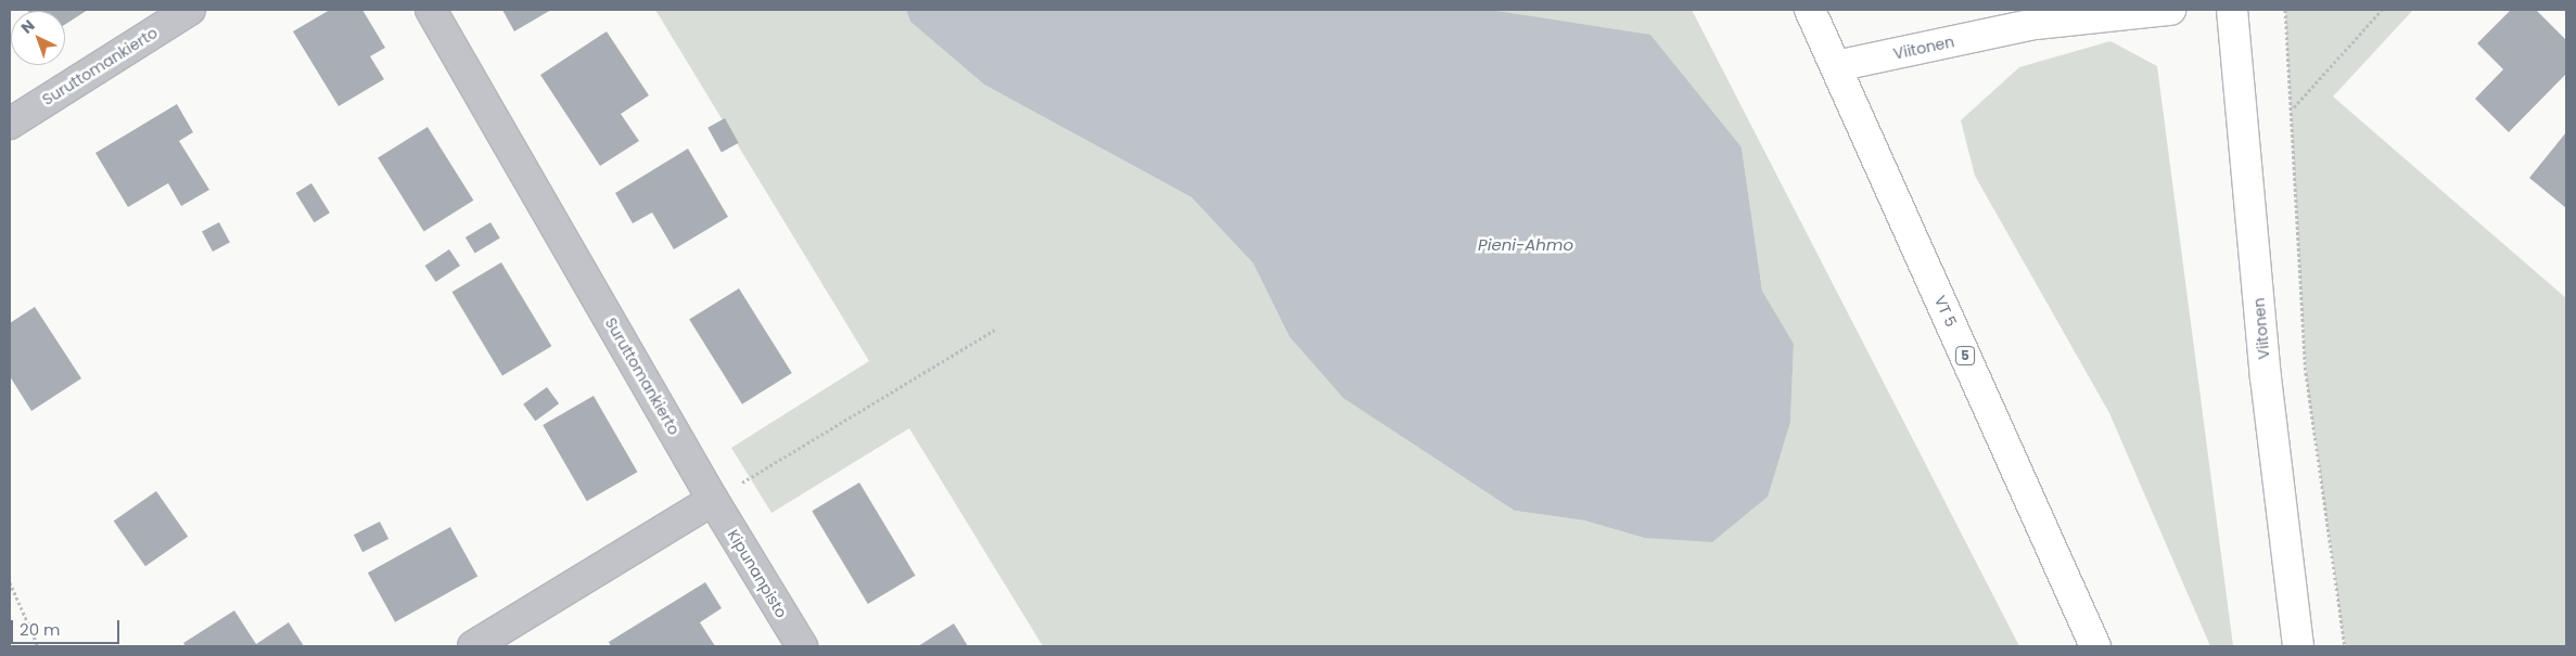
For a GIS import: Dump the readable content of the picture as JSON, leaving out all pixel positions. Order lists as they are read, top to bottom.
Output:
{
  "streets": {
    "main road": ["Viitonen", "VT 5", "5"],
    "street": ["Suruttomankierto", "Kipunanpisto"]
  },
  "crossings": [
    ["Viitonen", "VT 5"],
    ["Viitonen", "5"],
    ["Suruttomankierto", "Kipunanpisto"],
    ["VT 5", "5"]
  ],
  "water": ["Pieni-Ahmo"],
  "scale_bar": "20 m",
  "north": "top left"
}
